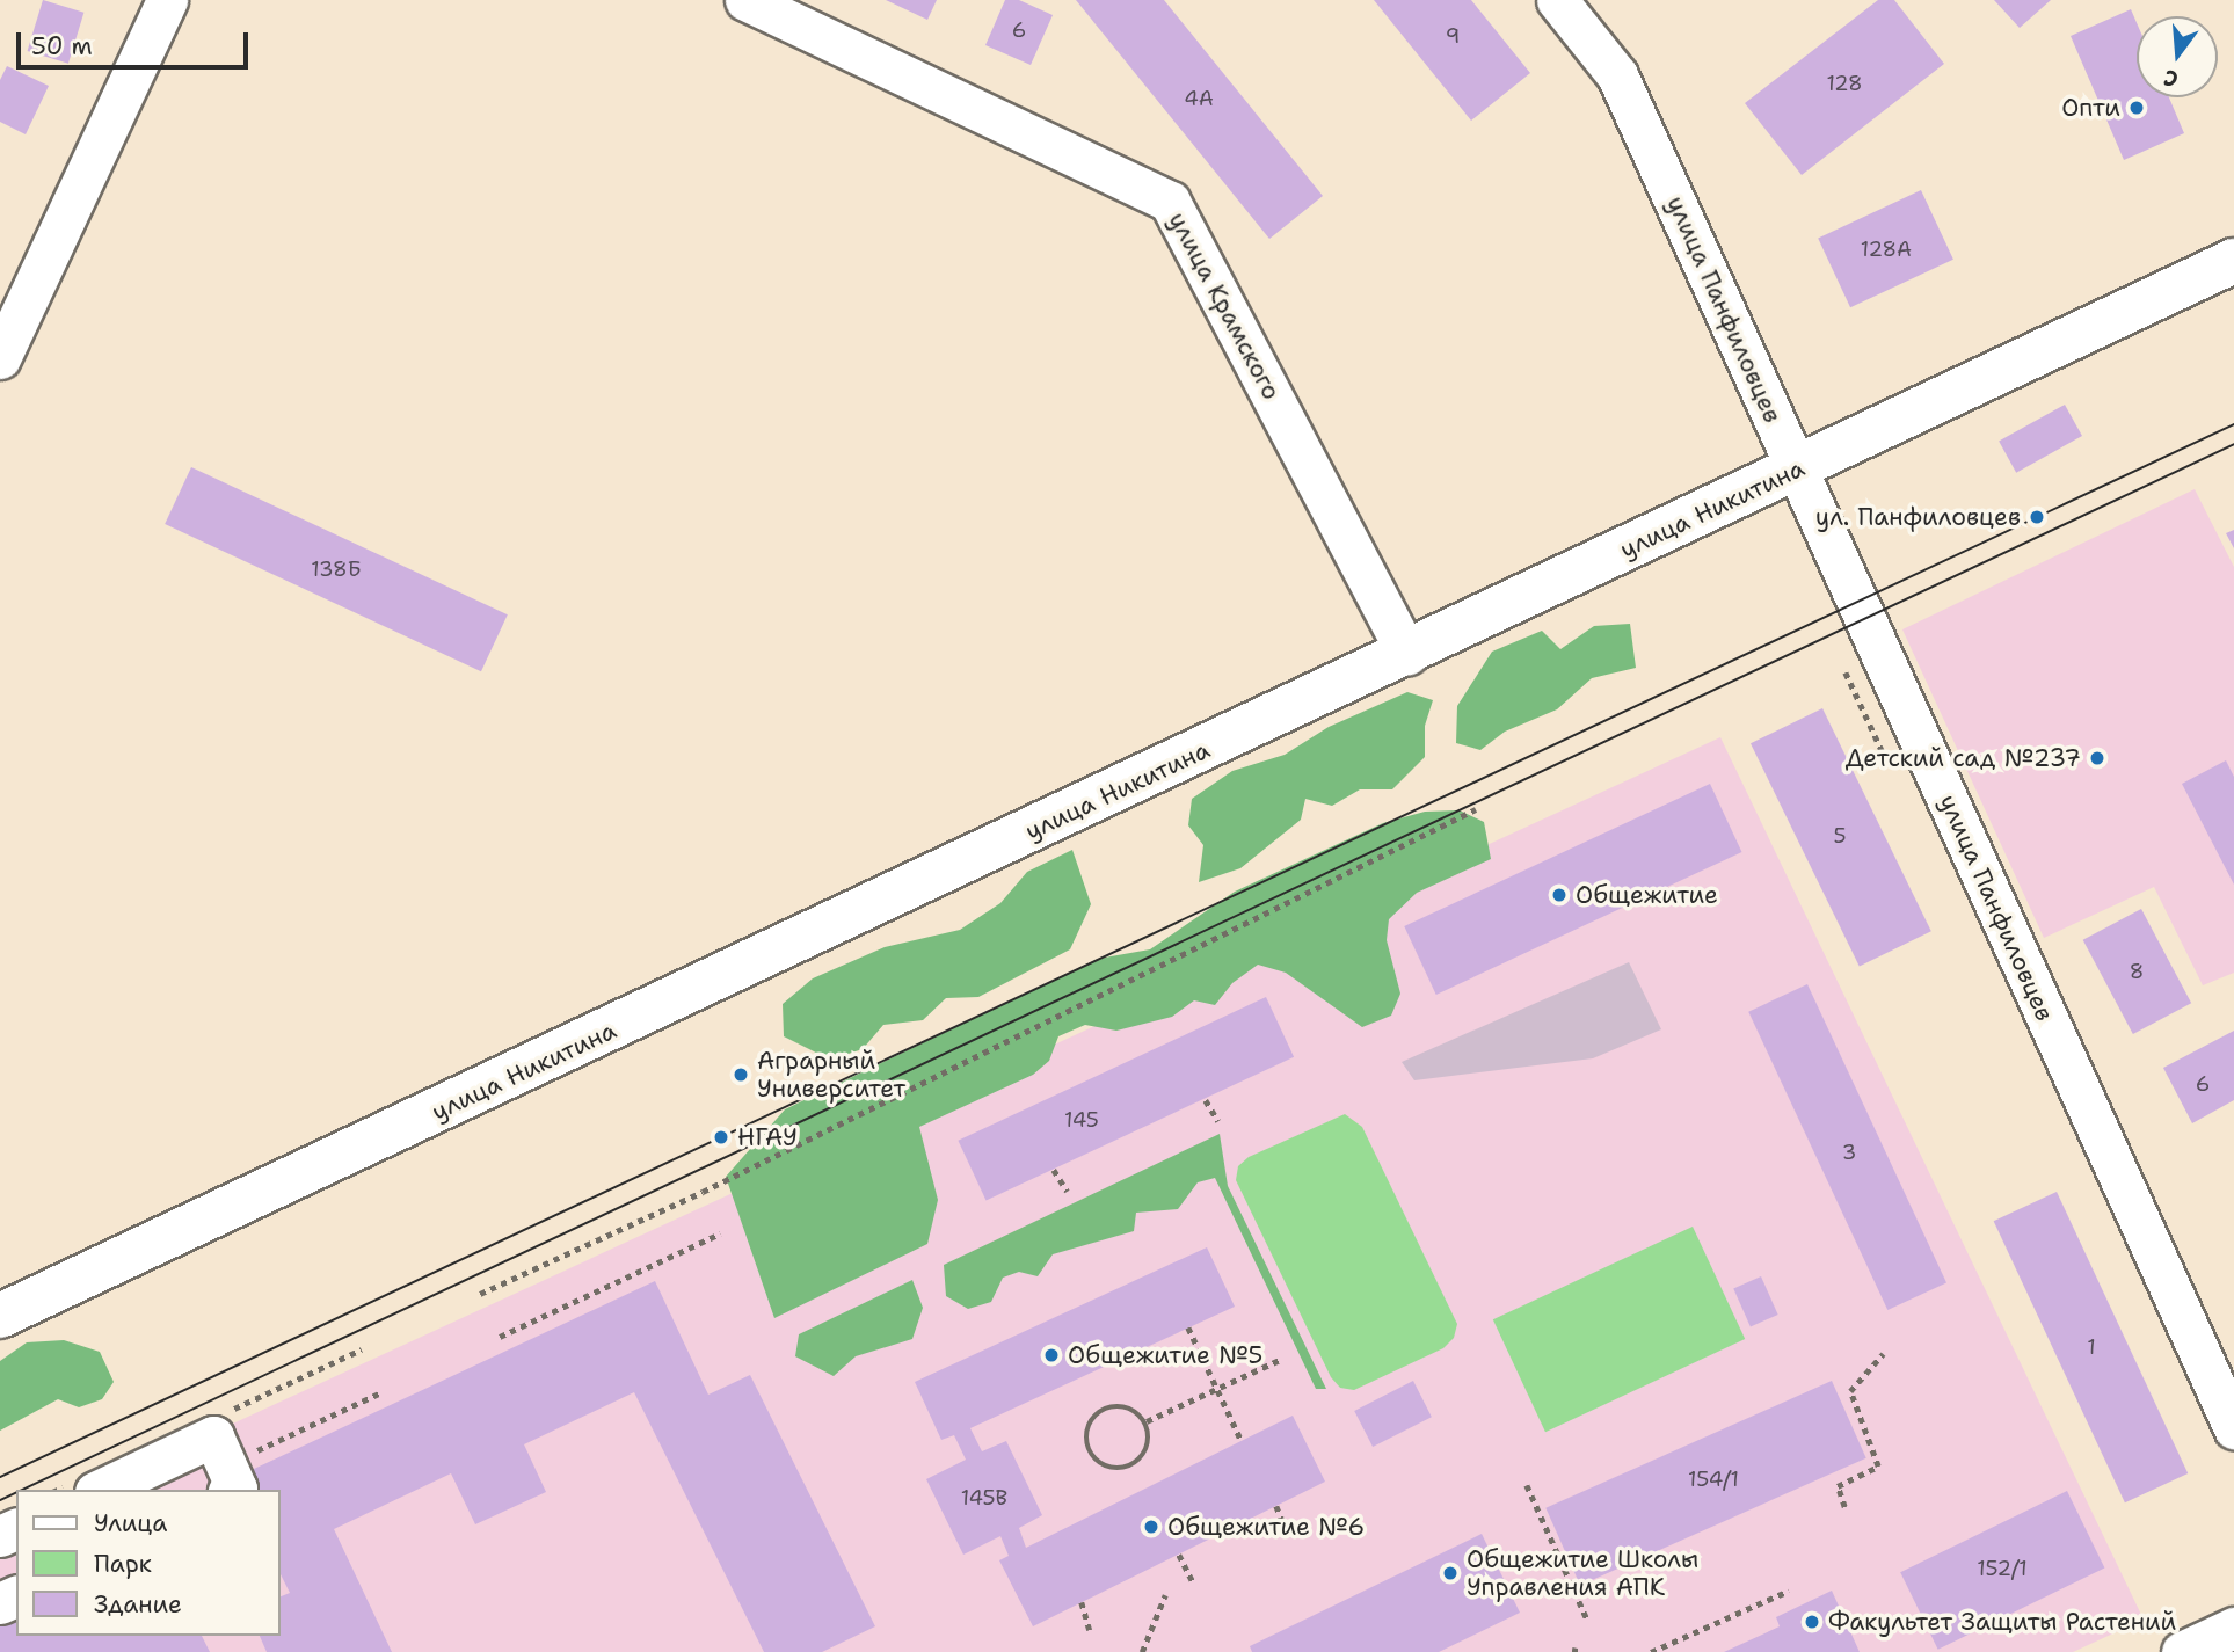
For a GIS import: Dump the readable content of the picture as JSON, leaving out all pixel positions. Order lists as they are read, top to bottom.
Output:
{
  "streets": {
    "main road": ["улица Никитина"],
    "street": ["улица Крамского", "улица Панфиловцев"]
  },
  "crossings": [
    ["улица Крамского", "улица Никитина"],
    ["улица Панфиловцев", "улица Никитина"]
  ],
  "places": [
    "Опти",
    "ул. Панфиловцев",
    "Детский сад №237",
    "Общежитие",
    "Аграрный Университет",
    "НГАУ",
    "Общежитие №5",
    "Общежитие №6",
    "Общежитие Школы Управления АПК",
    "Факультет Защиты Растений"
  ],
  "house_numbers": [
    "6",
    "9",
    "128",
    "4А",
    "128А",
    "138Б",
    "5",
    "8",
    "6",
    "145",
    "3",
    "1",
    "154/1",
    "145В",
    "152/1"
  ],
  "legend": ["Улица", "Парк", "Здание"],
  "scale_bar": "50 m",
  "north": "bottom"
}
